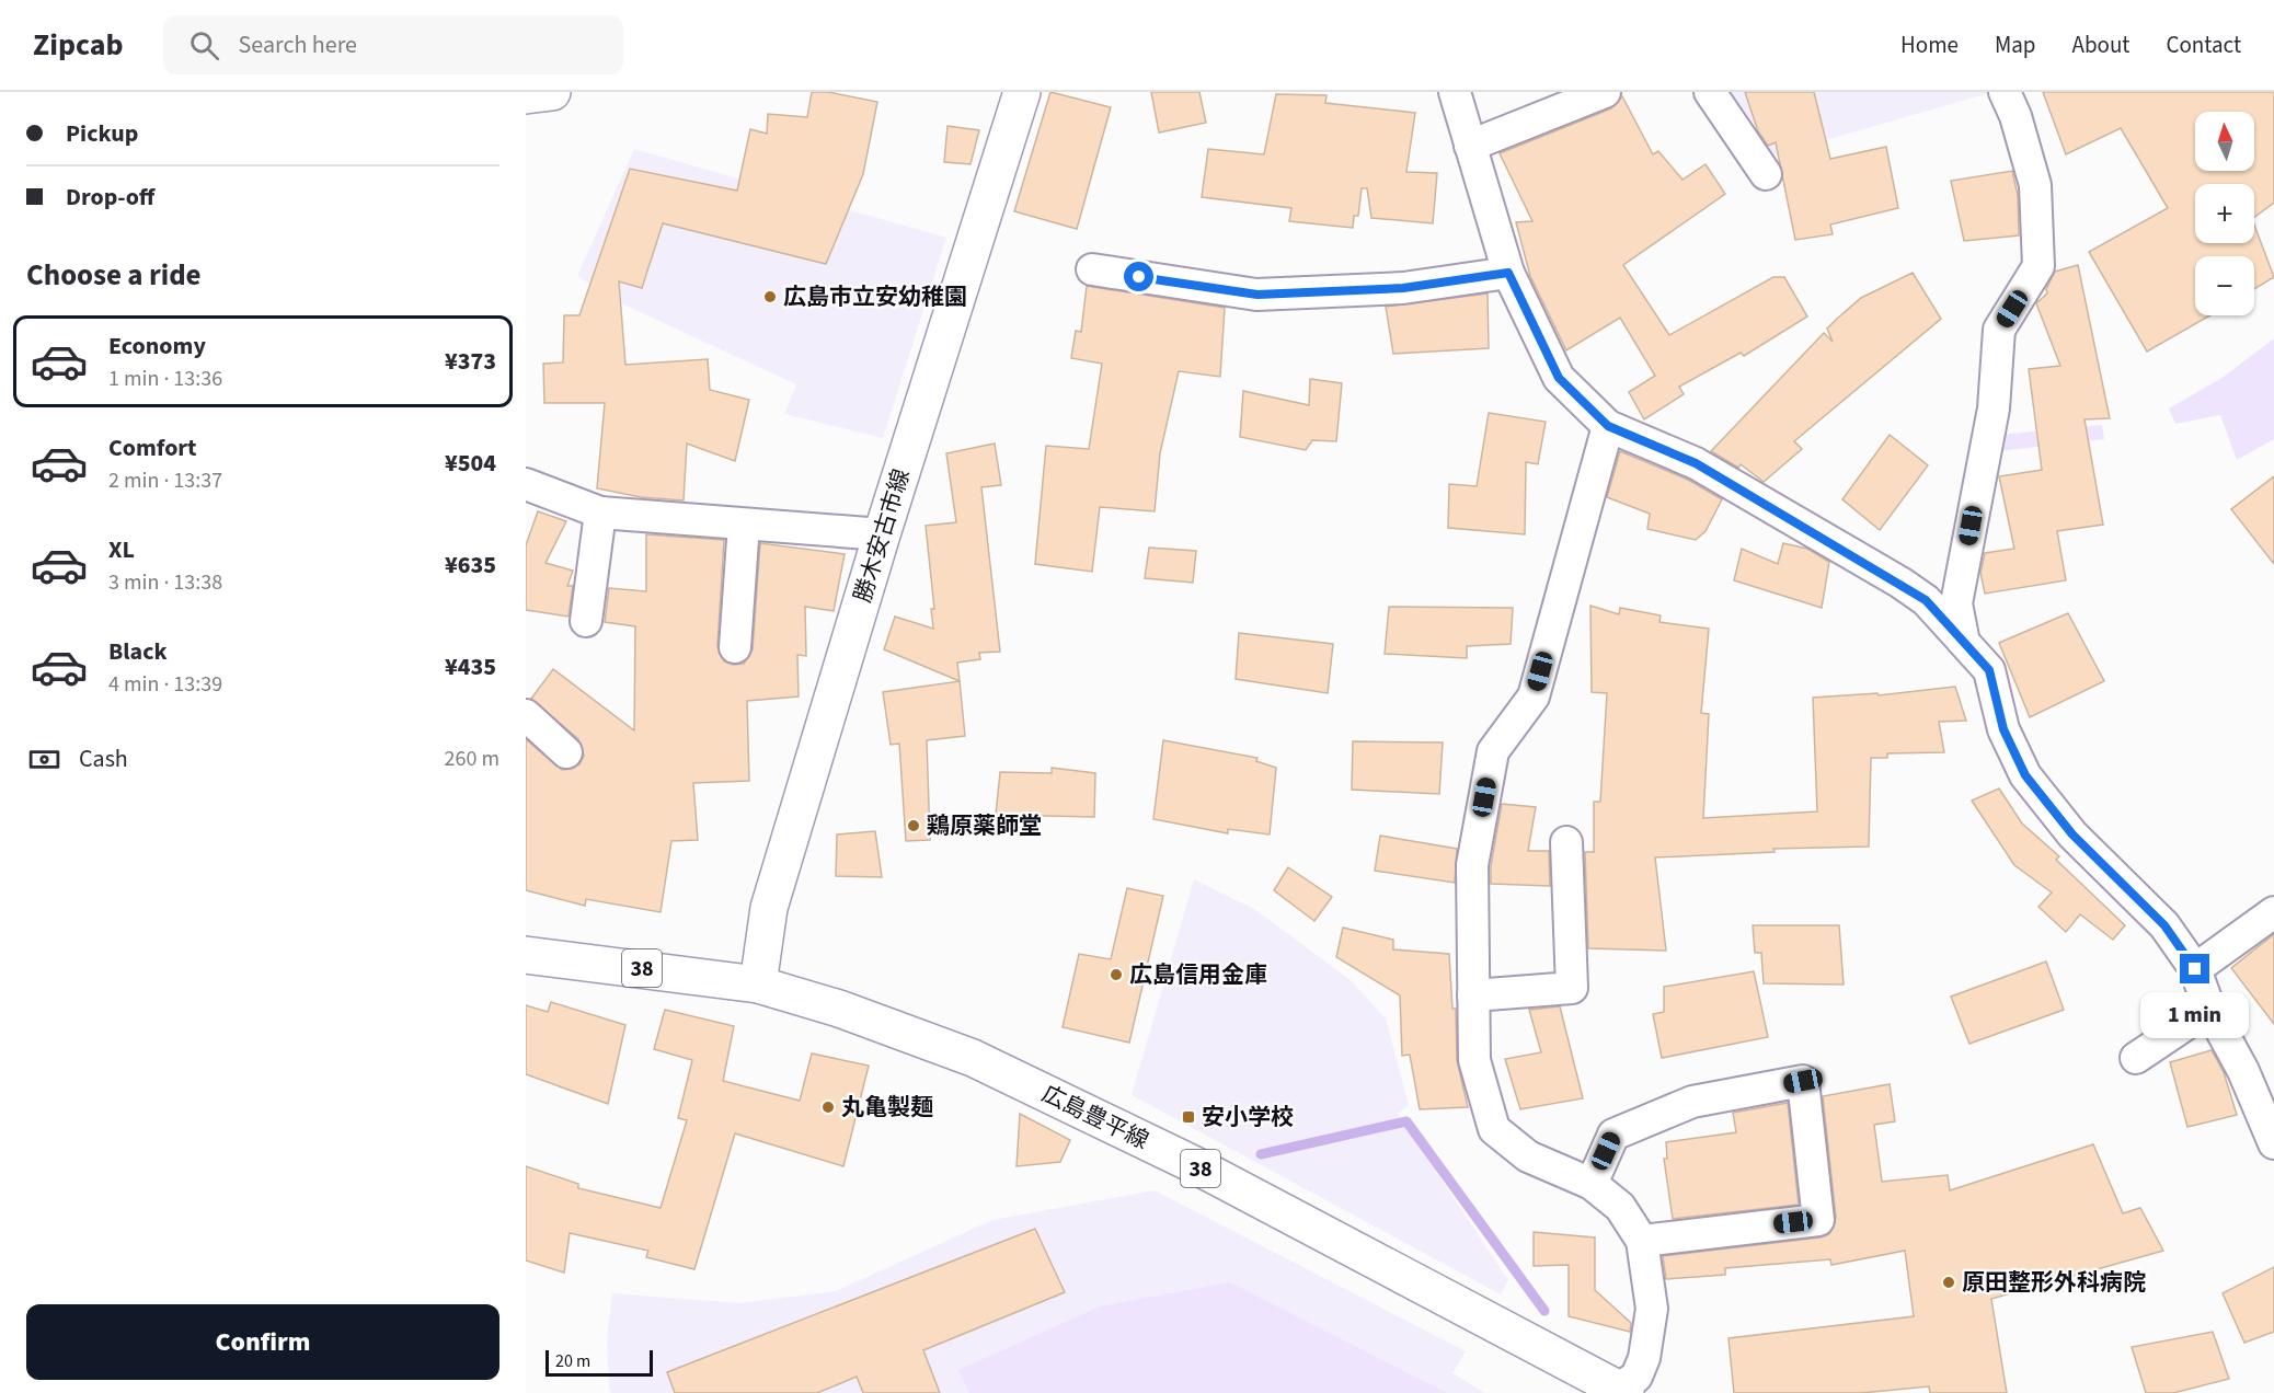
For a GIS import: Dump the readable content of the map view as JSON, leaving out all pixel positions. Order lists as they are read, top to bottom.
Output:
{
  "streets": {
    "main road": ["勝木安古市線", "38", "広島豊平線"]
  },
  "crossings": [
    ["勝木安古市線", "広島豊平線"]
  ],
  "places": {
    "other": [
      "広島市立安幼稚園",
      "鶏原薬師堂",
      "広島信用金庫",
      "丸亀製麺",
      "原田整形外科病院"
    ],
    "transit": ["安小学校"]
  },
  "scale_bar": "20 m",
  "north": "top",
  "page": {
    "header": "Zipcab",
    "search": "Search here",
    "nav": [
      "Home",
      "Map",
      "About",
      "Contact"
    ],
    "banner": ["Pickup", "Drop-off"],
    "map_buttons": ["+", "−"],
    "heading": "Choose a ride",
    "list": [
      {
        "name": "Economy",
        "note": "1 min · 13:36",
        "value": "¥373"
      },
      {
        "name": "Comfort",
        "note": "2 min · 13:37",
        "value": "¥504"
      },
      {
        "name": "XL",
        "note": "3 min · 13:38",
        "value": "¥635"
      },
      {
        "name": "Black",
        "note": "4 min · 13:39",
        "value": "¥435"
      }
    ],
    "pay": ["Cash", "260 m"],
    "bubble": "1 min",
    "buttons": "Confirm",
    "scale": "20 m"
  }
}
